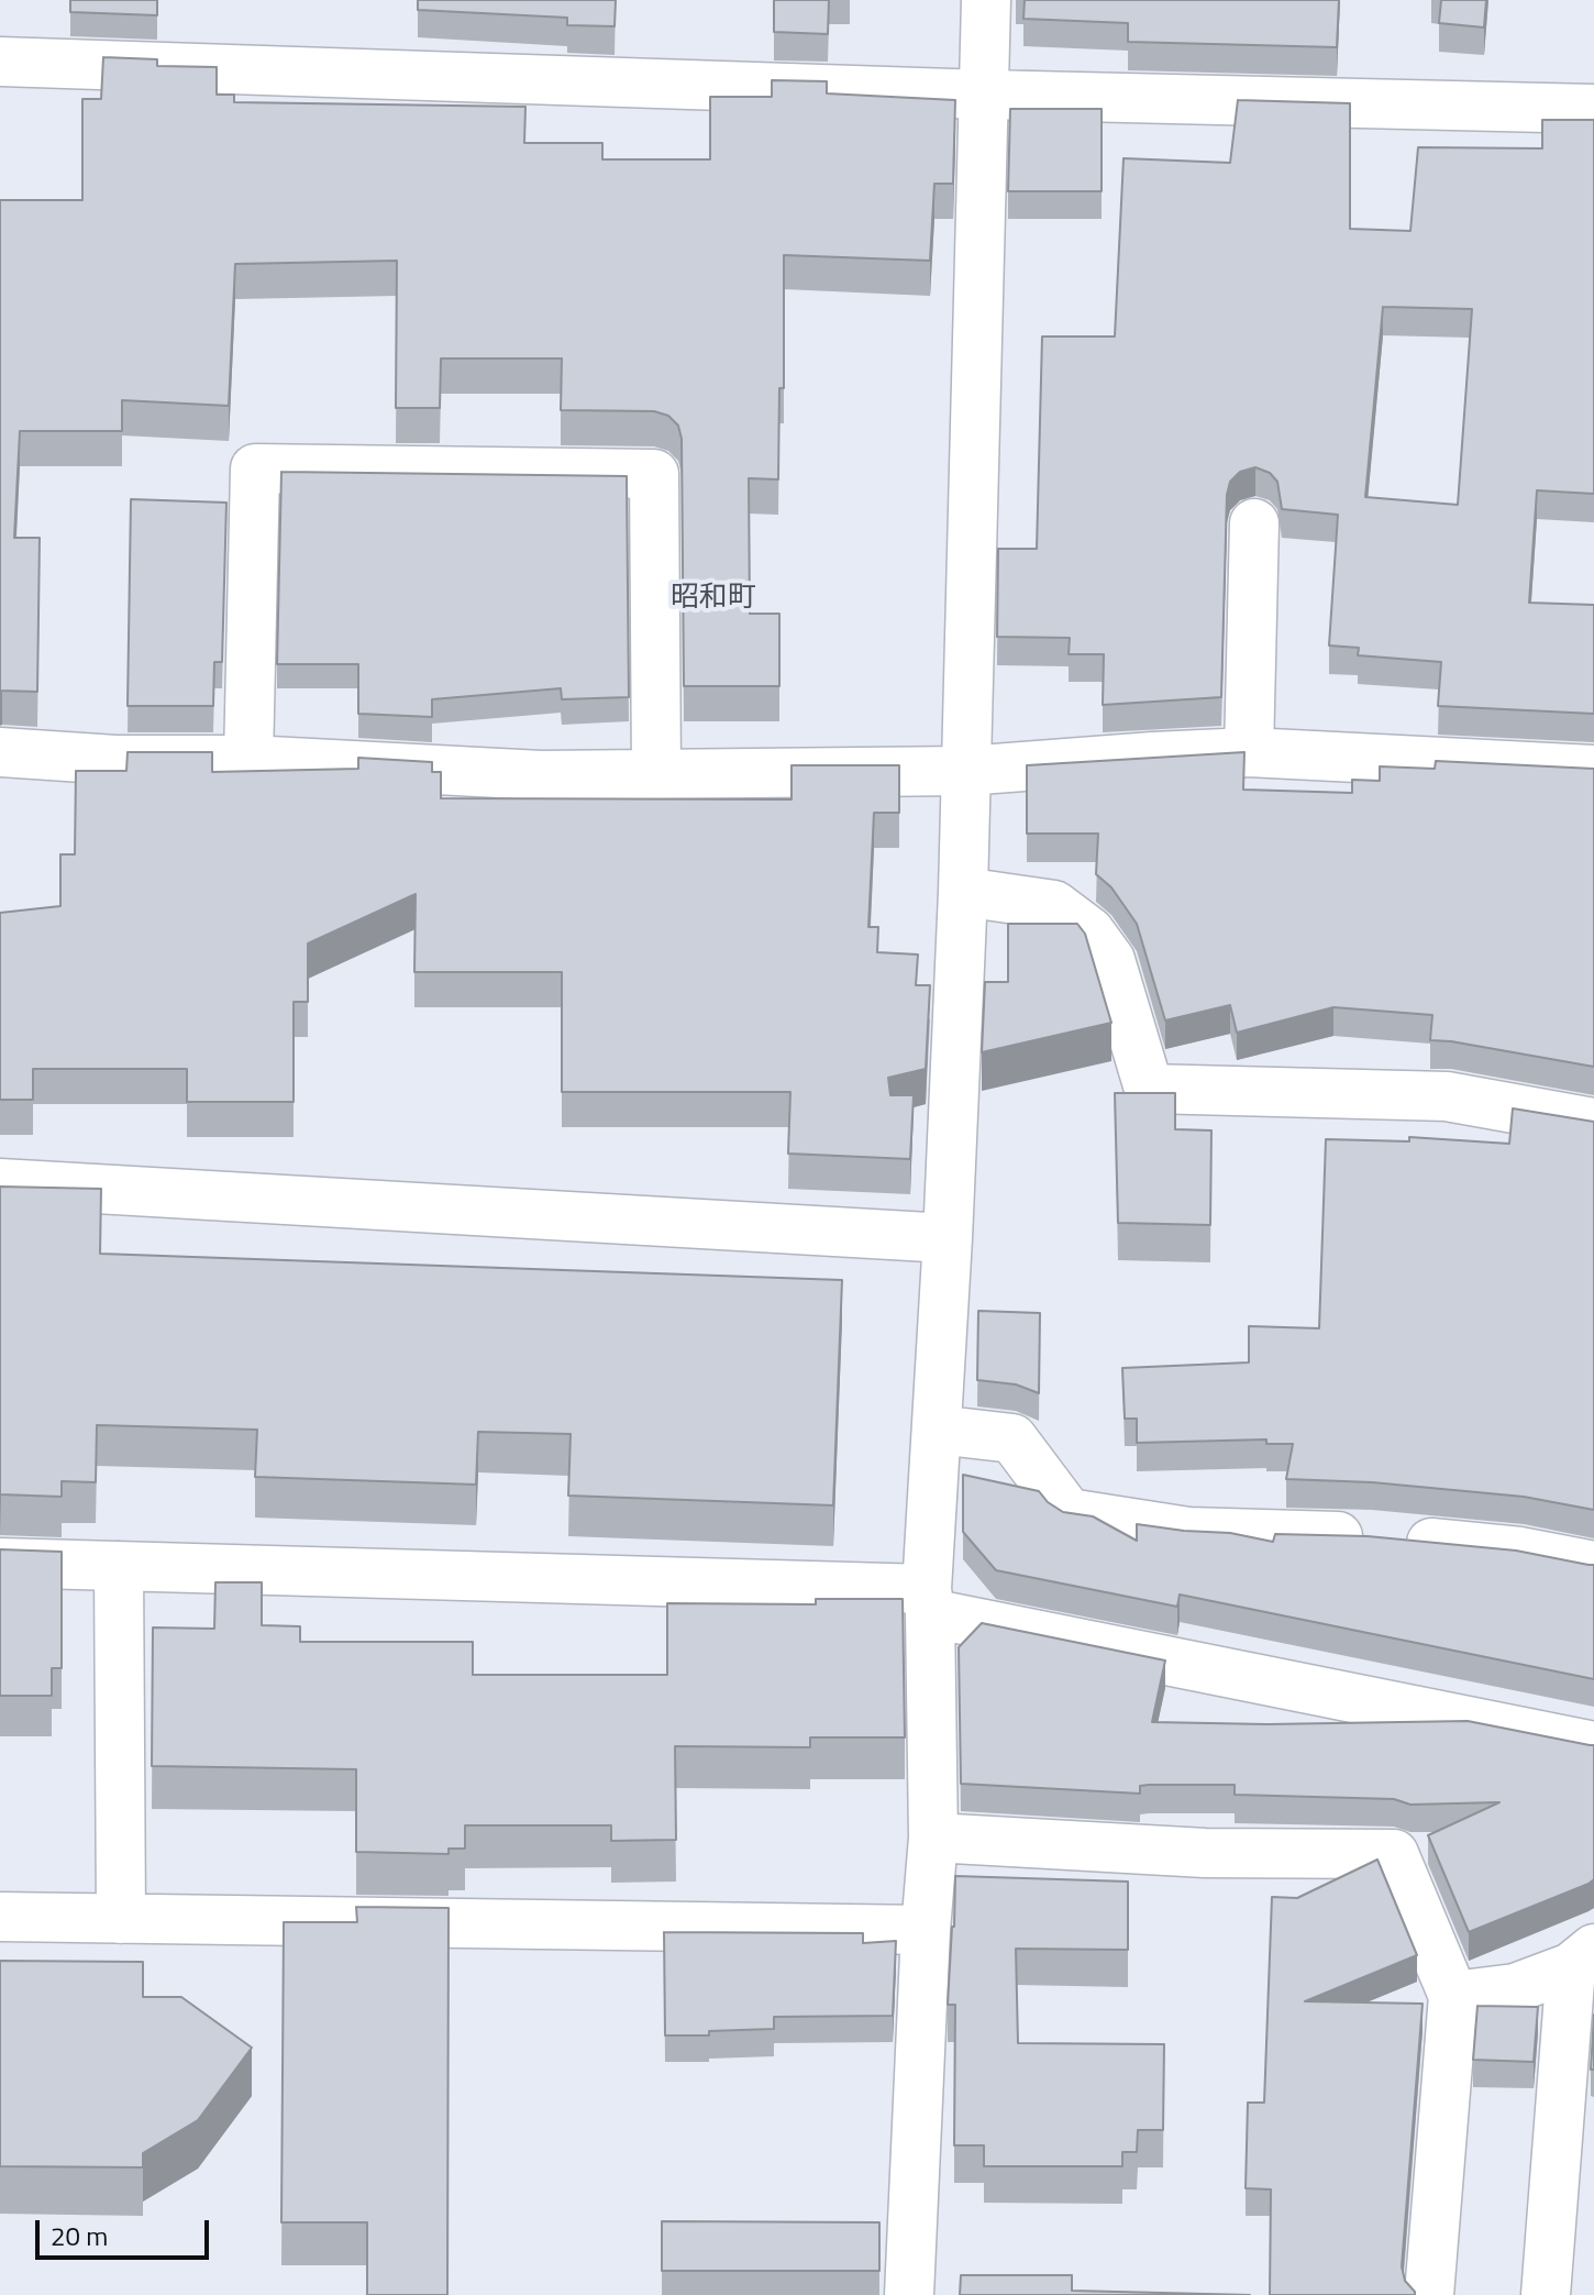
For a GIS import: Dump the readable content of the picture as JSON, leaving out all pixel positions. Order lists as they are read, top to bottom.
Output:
{
  "districts": ["昭和町"],
  "scale_bar": "20 m"
}
